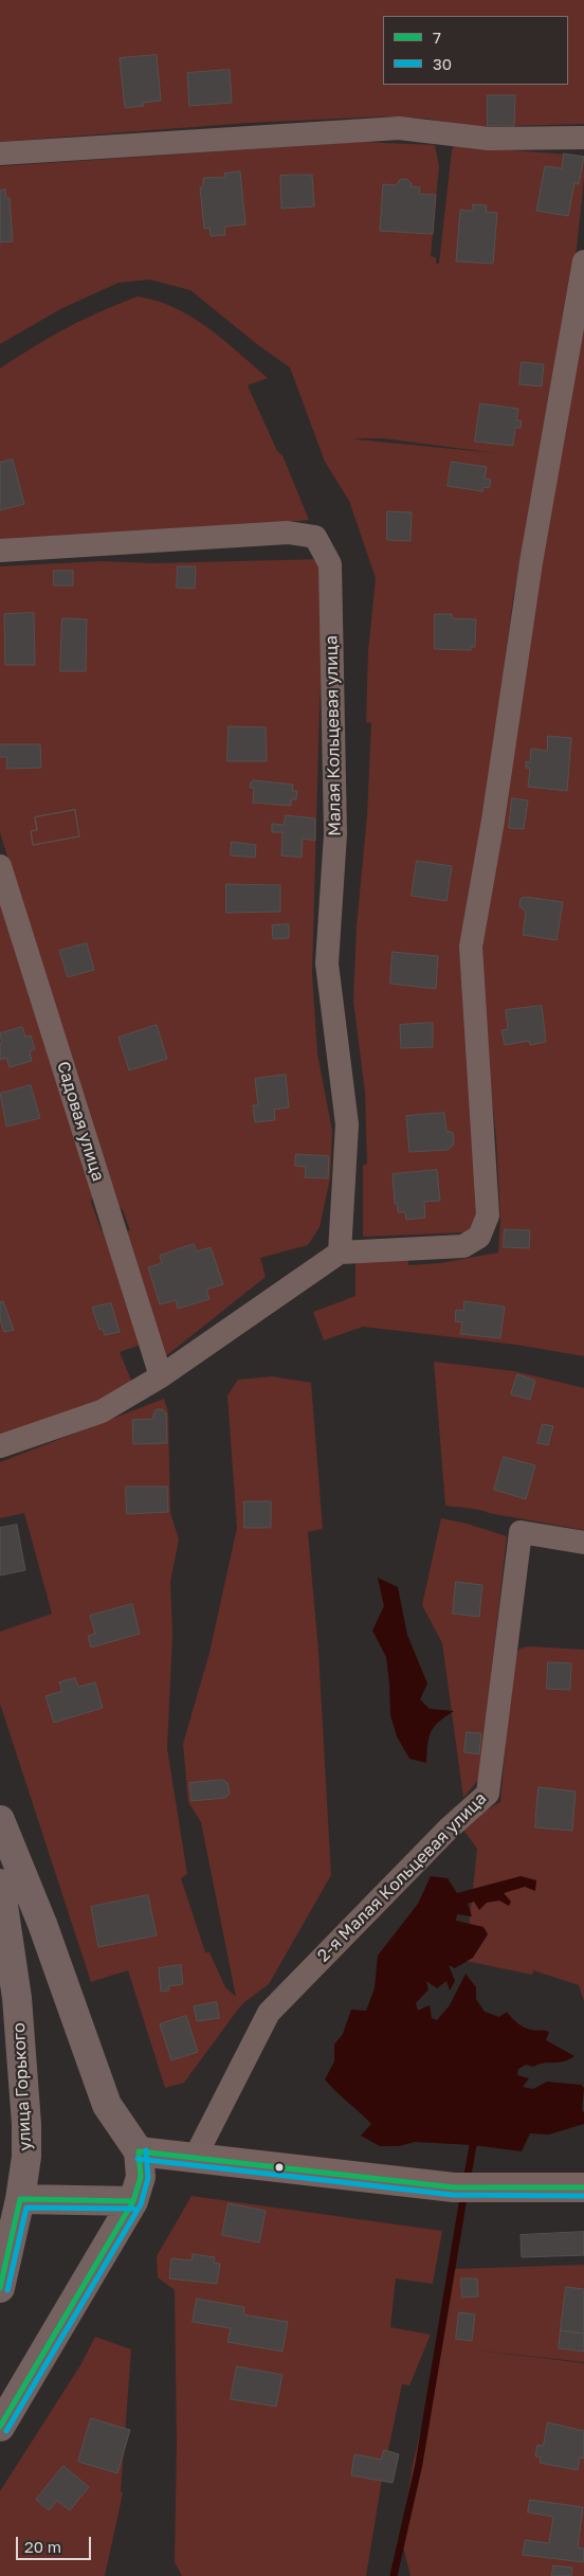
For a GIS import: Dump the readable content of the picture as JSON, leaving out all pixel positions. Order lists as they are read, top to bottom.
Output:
{
  "streets": {
    "main road": ["улица Горького"],
    "street": ["Малая Кольцевая улица", "Садовая улица", "2-я Малая Кольцевая улица"]
  },
  "lines": ["transit line 30", "transit line 7"],
  "legend": ["7", "30"],
  "scale_bar": "20 m"
}
